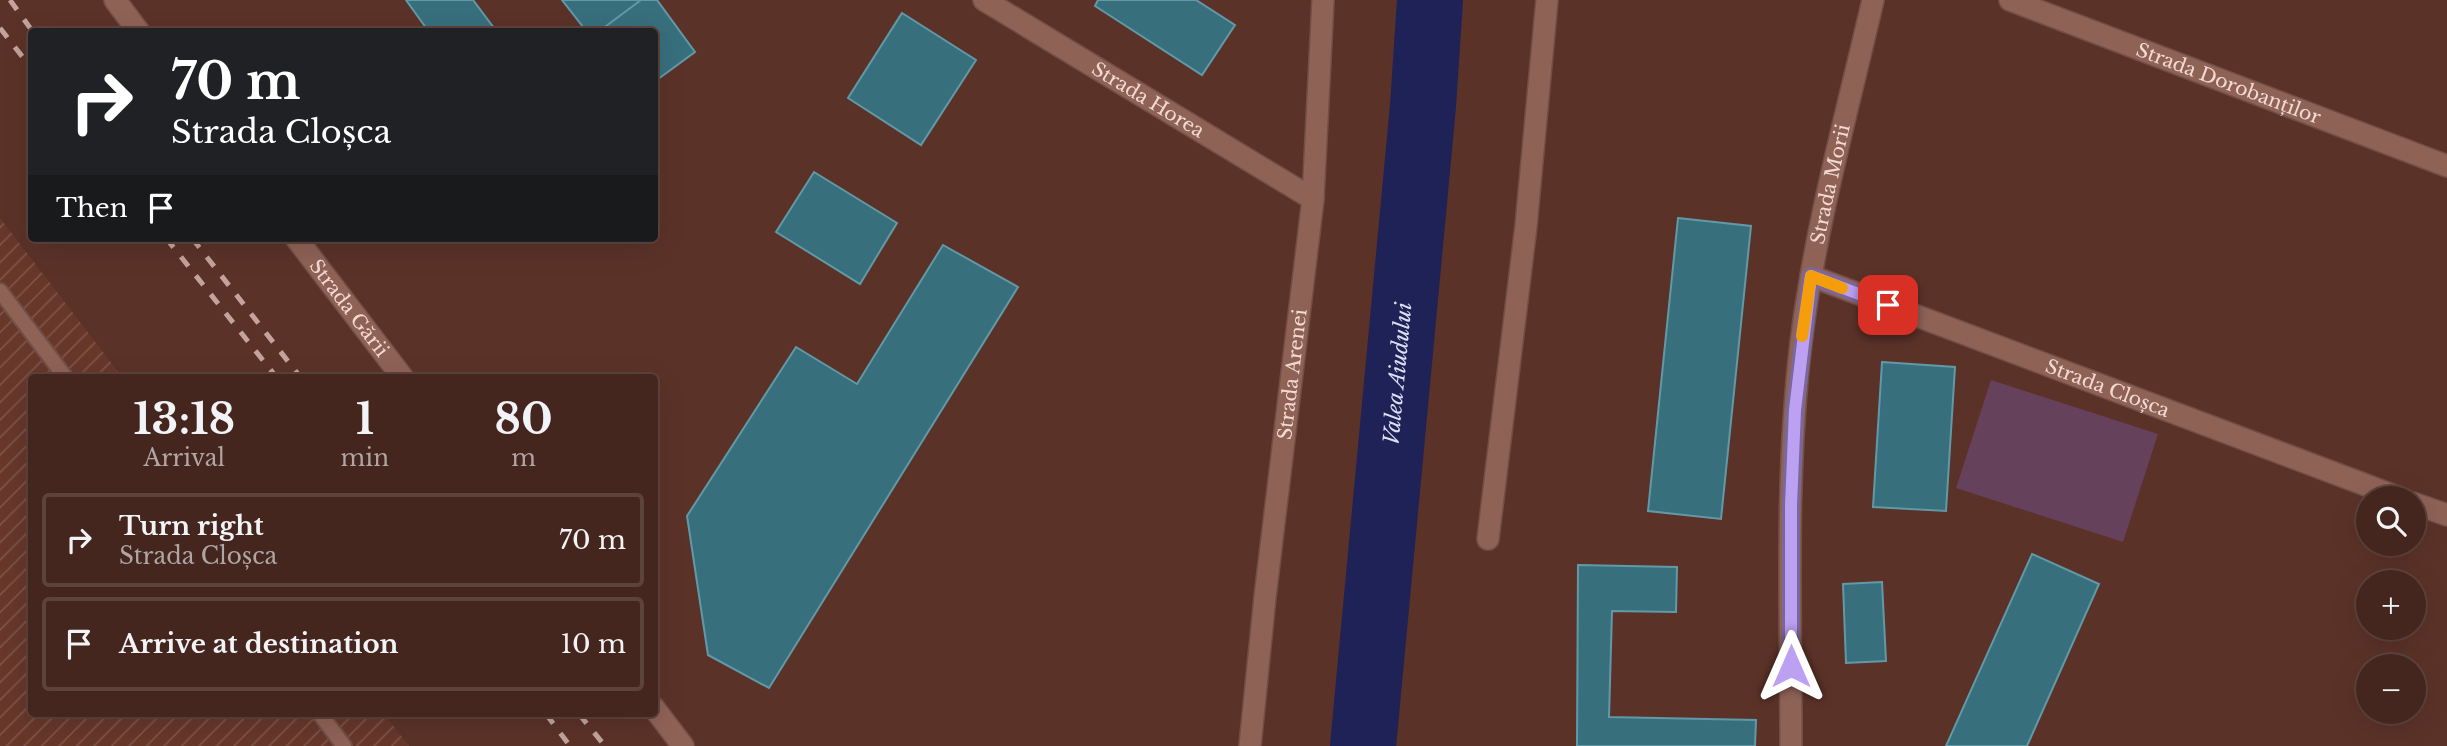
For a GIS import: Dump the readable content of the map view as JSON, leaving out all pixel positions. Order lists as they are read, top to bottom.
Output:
{
  "streets": {
    "street": [
      "Strada Dorobanților",
      "Strada Horea",
      "Strada Morii",
      "Strada Gării",
      "Strada Arenei",
      "Strada Cloșca"
    ]
  },
  "crossings": [
    ["Strada Horea", "Strada Arenei"],
    ["Strada Morii", "Strada Cloșca"]
  ],
  "water": ["Valea Aiudului"],
  "page": {
    "turn": ["70 m", "Strada Cloșca"],
    "then": "Then",
    "eta": [
      "13:18",
      "Arrival",
      "1",
      "min",
      "80",
      "m"
    ],
    "map_buttons": ["+", "−"],
    "list": [
      {
        "name": "Turn right",
        "note": "Strada Cloșca",
        "value": "70 m"
      },
      {
        "name": "Arrive at destination",
        "value": "10 m"
      }
    ]
  }
}
